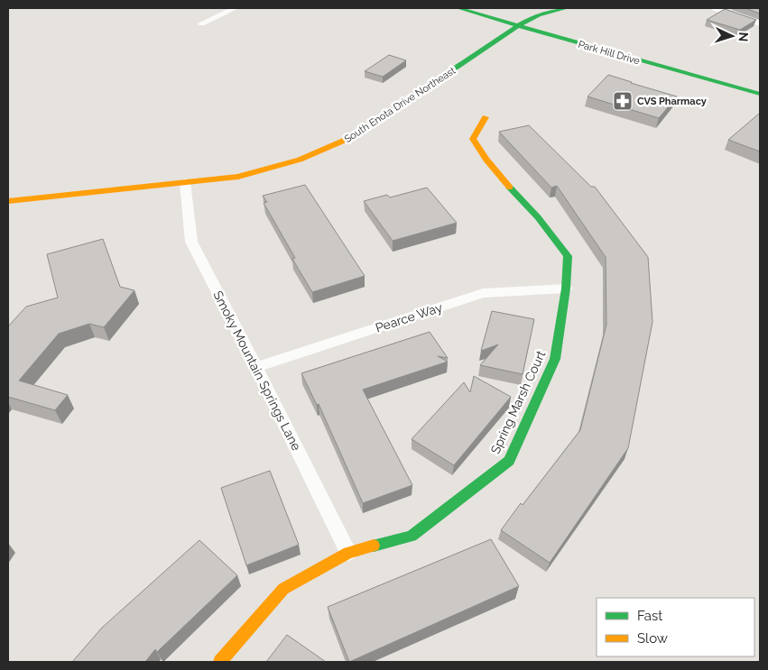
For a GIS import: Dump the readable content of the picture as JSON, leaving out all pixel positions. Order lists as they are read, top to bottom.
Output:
{
  "streets": {
    "main road": ["Park Hill Drive", "South Enota Drive Northeast", "Spring Marsh Court"],
    "street": ["Pearce Way", "Smoky Mountain Springs Lane"]
  },
  "crossings": [
    ["Park Hill Drive", "South Enota Drive Northeast"],
    ["South Enota Drive Northeast", "Smoky Mountain Springs Lane"],
    ["Pearce Way", "Smoky Mountain Springs Lane"],
    ["Pearce Way", "Spring Marsh Court"],
    ["Smoky Mountain Springs Lane", "Spring Marsh Court"]
  ],
  "places": {
    "pharmacy": ["CVS Pharmacy"]
  },
  "legend": ["Fast", "Slow"],
  "north": "right"
}
